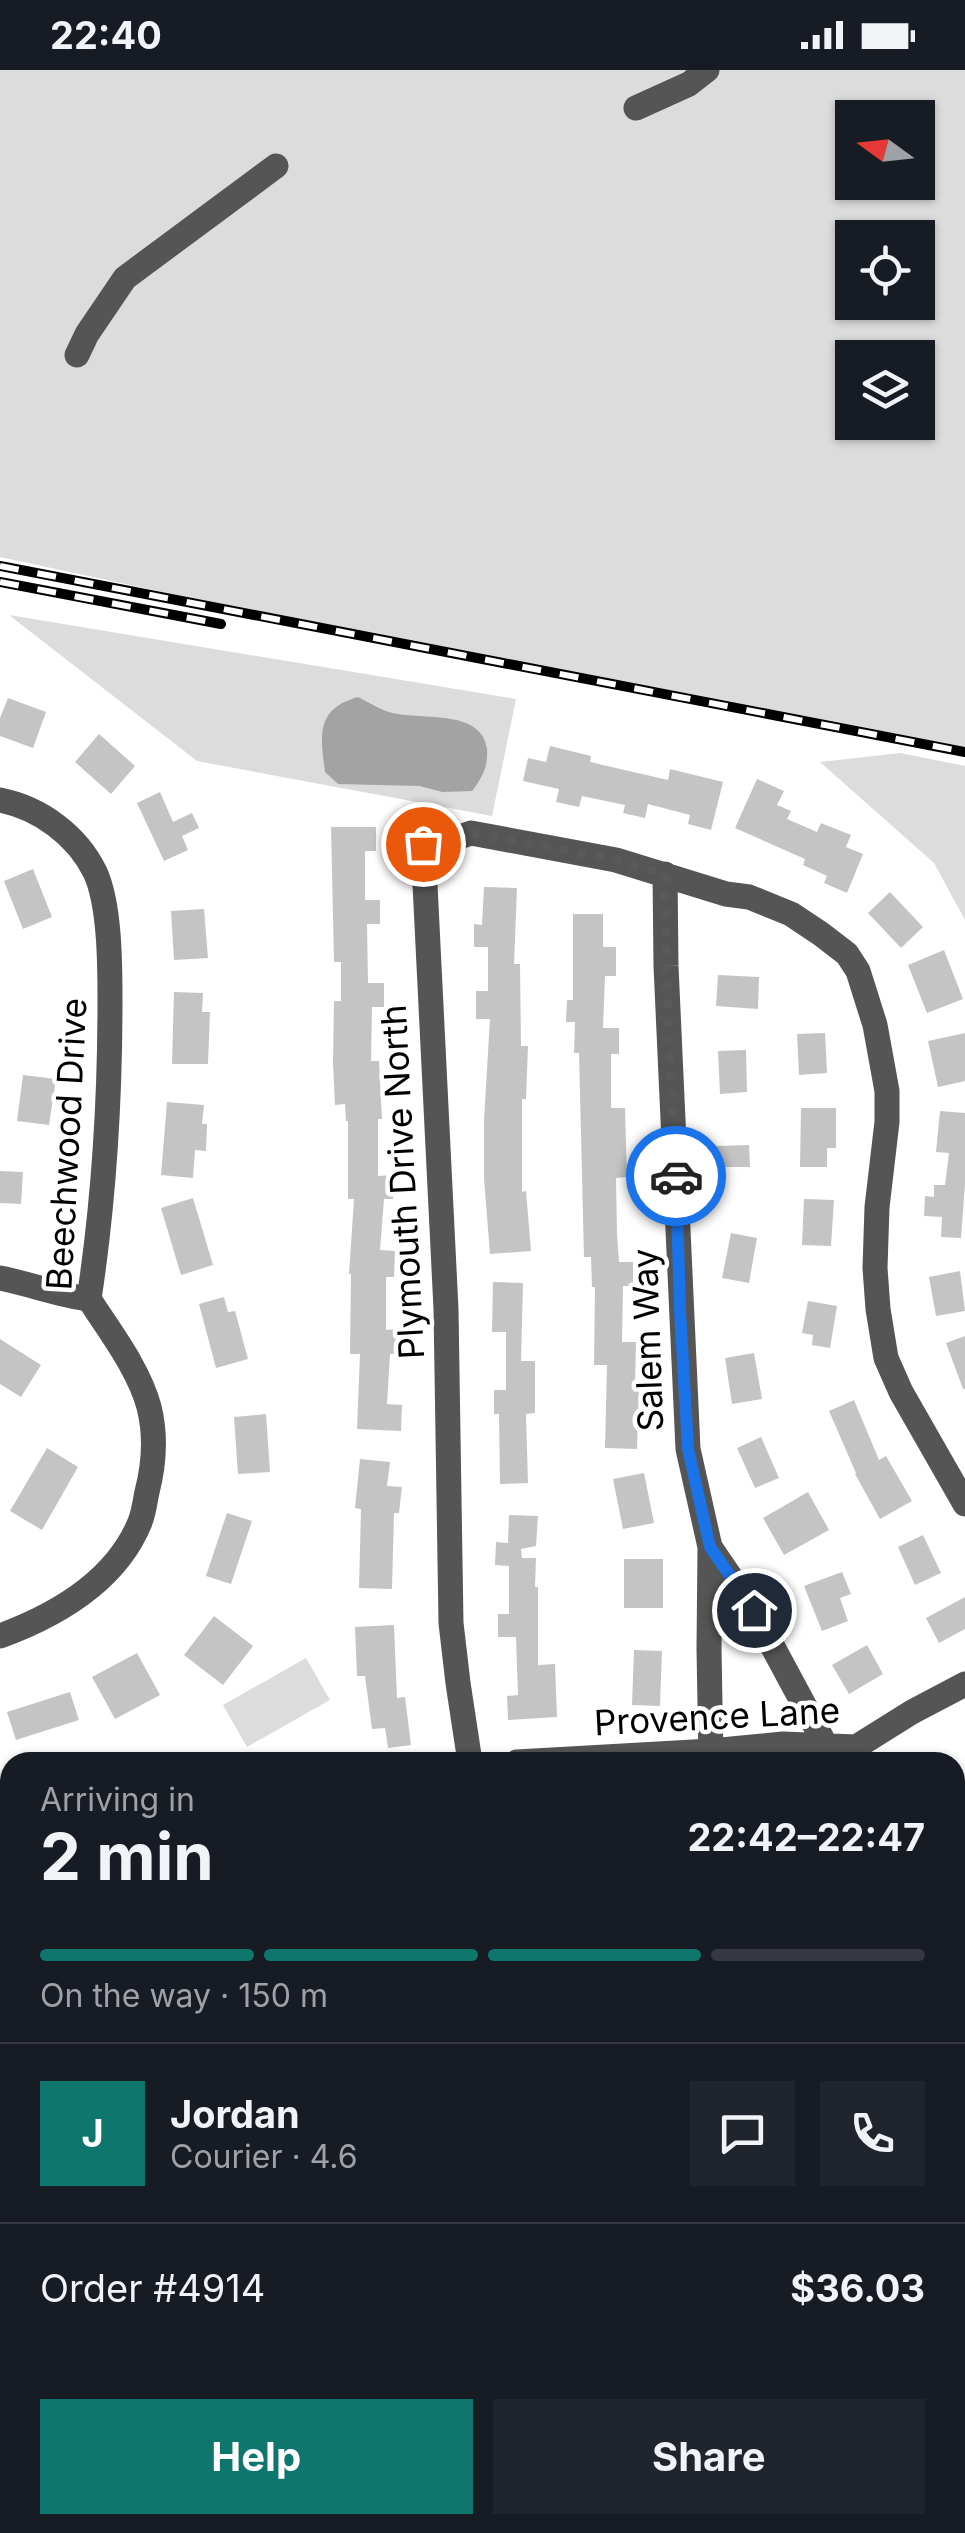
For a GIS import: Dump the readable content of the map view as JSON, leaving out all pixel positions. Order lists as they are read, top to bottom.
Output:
{
  "streets": {
    "street": [
      "Beechwood Drive",
      "Plymouth Drive North",
      "Salem Way",
      "Provence Lane"
    ]
  },
  "crossings": [
    ["Plymouth Drive North", "Salem Way"]
  ],
  "north": "left",
  "page": {
    "status": "22:40",
    "heading": ["2 min", "Arriving in", "22:42–22:47"],
    "panel": [
      "Jordan",
      "Courier · 4.6",
      "Order #4914",
      "$36.03"
    ],
    "bar": "On the way · 150 m",
    "round": "J",
    "buttons": ["Help", "Share"]
  }
}
